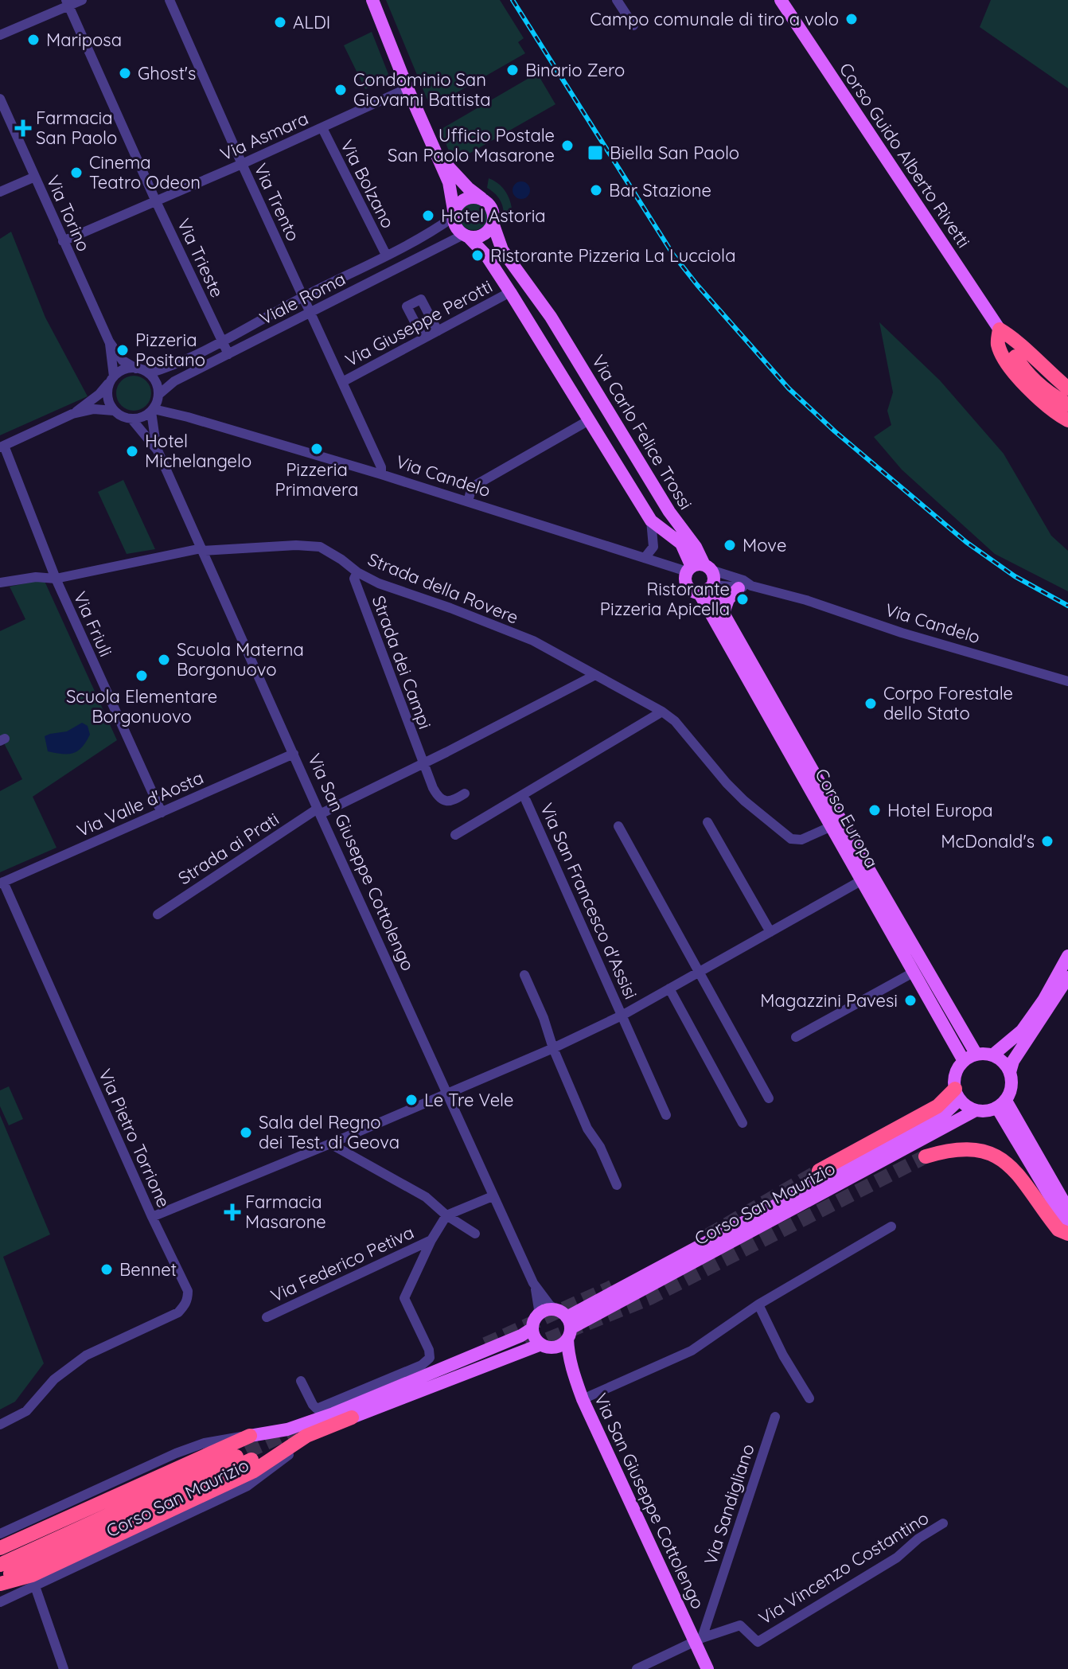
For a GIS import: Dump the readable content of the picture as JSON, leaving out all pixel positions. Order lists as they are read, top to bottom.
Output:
{
  "streets": {
    "main road": [
      "Corso Guido Alberto Rivetti",
      "Via Carlo Felice Trossi",
      "Corso Europa",
      "Via San Giuseppe Cottolengo",
      "Corso San Maurizio"
    ],
    "street": [
      "Via Asmara",
      "Via Bolzano",
      "Via Trento",
      "Via Torino",
      "Via Trieste",
      "Viale Roma",
      "Via Giuseppe Perotti",
      "Via Candelo",
      "Strada della Rovere",
      "Via Friuli",
      "Strada dei Campi",
      "Via Valle d'Aosta",
      "Strada ai Prati",
      "Via San Francesco d'Assisi",
      "Via Pietro Torrione",
      "Via Federico Petiva",
      "Via Sandigliano",
      "Via Vincenzo Costantino"
    ]
  },
  "crossings": [
    ["Via Asmara", "Via Bolzano"],
    ["Via Asmara", "Via Trento"],
    ["Via Asmara", "Via Torino"],
    ["Via Asmara", "Via Trieste"],
    ["Via Bolzano", "Viale Roma"],
    ["Via Trento", "Viale Roma"],
    ["Via Trento", "Via Giuseppe Perotti"],
    ["Via Trento", "Via Candelo"],
    ["Via Torino", "Viale Roma"],
    ["Via Torino", "Via Candelo"],
    ["Via Torino", "Via San Giuseppe Cottolengo"],
    ["Via Trieste", "Viale Roma"],
    ["Viale Roma", "Via Carlo Felice Trossi"],
    ["Viale Roma", "Via Candelo"],
    ["Viale Roma", "Via San Giuseppe Cottolengo"],
    ["Via Giuseppe Perotti", "Via Carlo Felice Trossi"],
    ["Via Carlo Felice Trossi", "Via Candelo"],
    ["Via Candelo", "Corso Europa"],
    ["Via Candelo", "Via San Giuseppe Cottolengo"],
    ["Strada della Rovere", "Via Friuli"],
    ["Strada della Rovere", "Strada dei Campi"],
    ["Strada della Rovere", "Corso Europa"],
    ["Strada della Rovere", "Via San Giuseppe Cottolengo"],
    ["Via Friuli", "Via Valle d'Aosta"],
    ["Via Valle d'Aosta", "Via San Giuseppe Cottolengo"],
    ["Via Valle d'Aosta", "Via Pietro Torrione"],
    ["Corso Europa", "Corso San Maurizio"],
    ["Strada ai Prati", "Via San Giuseppe Cottolengo"],
    ["Via San Giuseppe Cottolengo", "Corso San Maurizio"],
    ["Via San Giuseppe Cottolengo", "Via Sandigliano"],
    ["Via San Giuseppe Cottolengo", "Via Vincenzo Costantino"],
    ["Via Sandigliano", "Via Vincenzo Costantino"]
  ],
  "places": {
    "other": [
      "Campo comunale di tiro a volo",
      "ALDI",
      "Mariposa",
      "Binario Zero",
      "Ghost's",
      "Condominio San Giovanni Battista",
      "Ufficio Postale San Paolo Masarone",
      "Cinema Teatro Odeon",
      "Bar Stazione",
      "Hotel Astoria",
      "Ristorante Pizzeria La Lucciola",
      "Pizzeria Positano",
      "Pizzeria Primavera",
      "Hotel Michelangelo",
      "Move",
      "Ristorante Pizzeria Apicella",
      "Scuola Materna Borgonuovo",
      "Scuola Elementare Borgonuovo",
      "Corpo Forestale dello Stato",
      "Hotel Europa",
      "McDonald's",
      "Magazzini Pavesi",
      "Le Tre Vele",
      "Sala del Regno dei Test. di Geova",
      "Bennet"
    ],
    "health": ["Farmacia San Paolo", "Farmacia Masarone"],
    "transit": ["Biella San Paolo"]
  }
}
